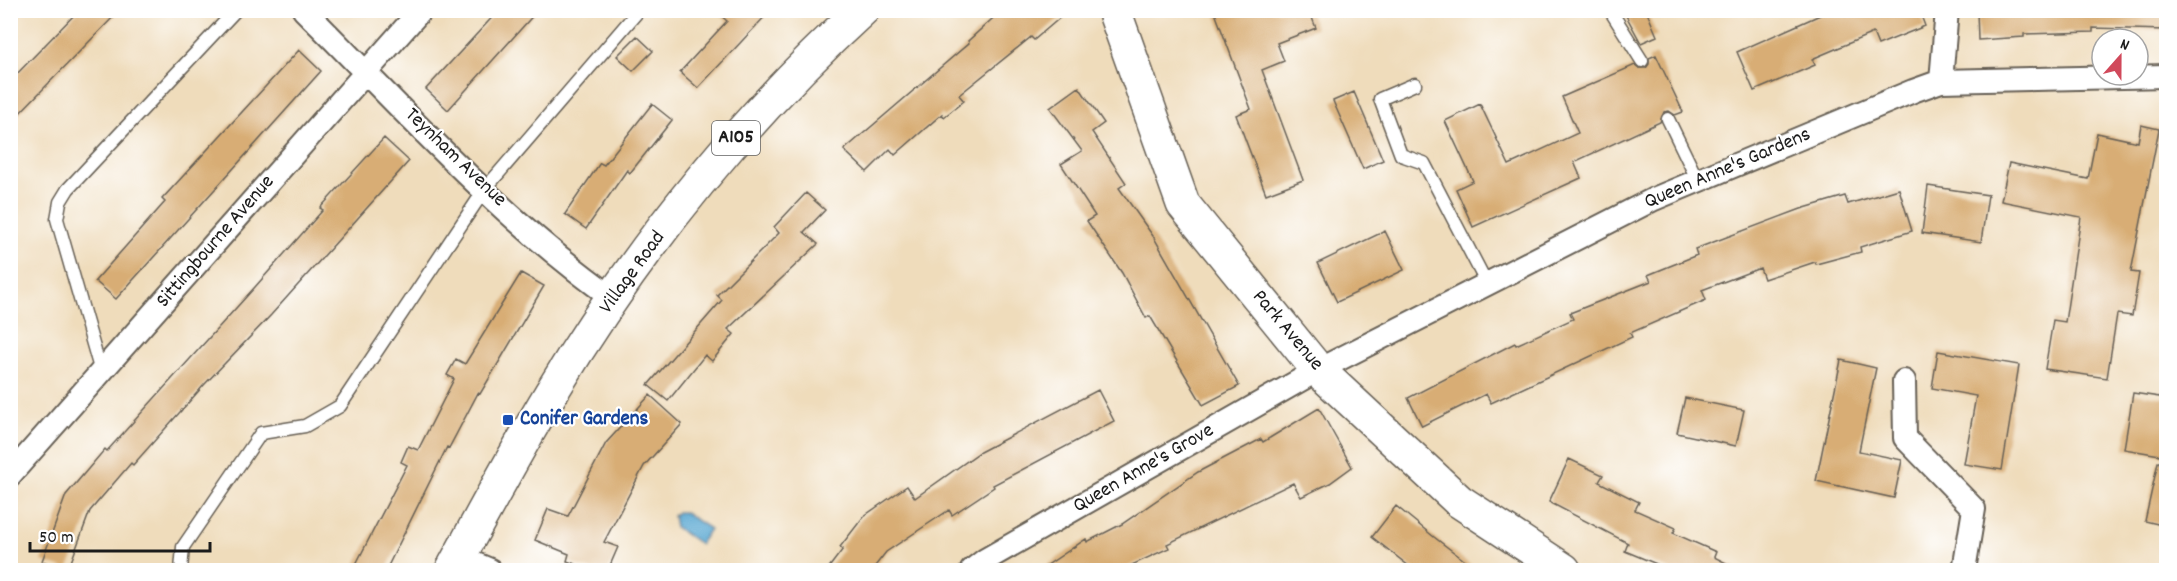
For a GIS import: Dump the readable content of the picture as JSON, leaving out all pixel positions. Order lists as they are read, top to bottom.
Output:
{
  "streets": {
    "street": [
      "A105",
      "Teynham Avenue",
      "Queen Anne's Gardens",
      "Sittingbourne Avenue",
      "Village Road",
      "Park Avenue",
      "Queen Anne's Grove"
    ]
  },
  "crossings": [
    ["Teynham Avenue", "Sittingbourne Avenue"],
    ["Teynham Avenue", "Village Road"],
    ["Queen Anne's Gardens", "Park Avenue"],
    ["Queen Anne's Gardens", "Queen Anne's Grove"],
    ["Park Avenue", "Queen Anne's Grove"]
  ],
  "places": {
    "transit": ["Conifer Gardens"]
  },
  "scale_bar": "50 m",
  "north": "top"
}
